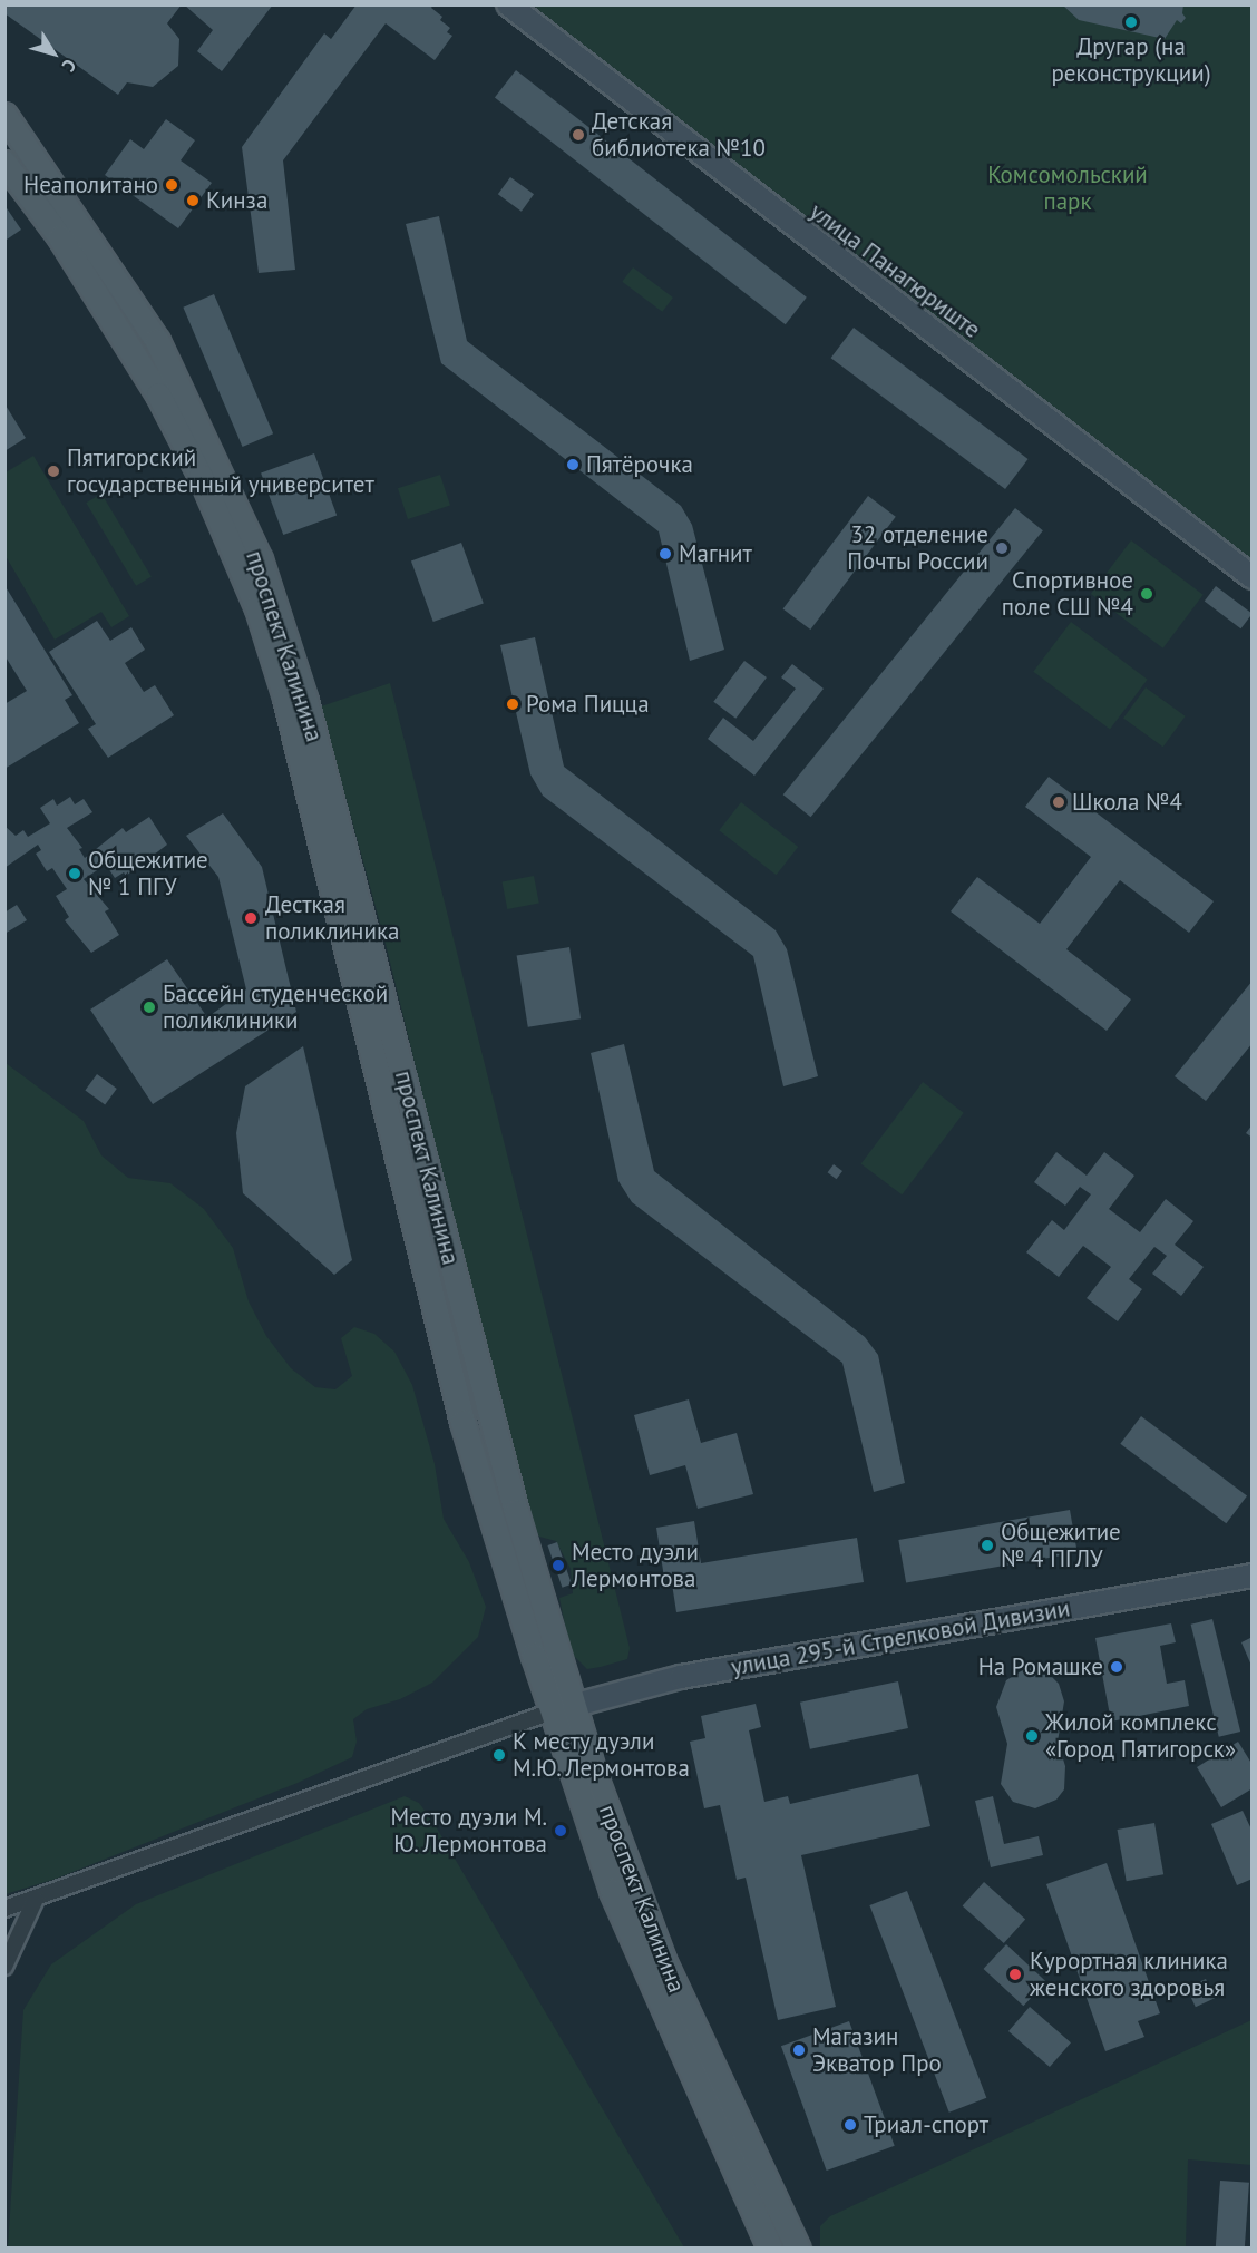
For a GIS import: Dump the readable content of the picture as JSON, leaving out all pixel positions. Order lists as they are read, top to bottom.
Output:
{
  "streets": {
    "main road": ["проспект Калинина"],
    "street": ["улица Панагюриште", "улица 295-й Стрелковой Дивизии"]
  },
  "crossings": [
    ["проспект Калинина", "улица 295-й Стрелковой Дивизии"]
  ],
  "parks": ["Комсомольский парк"],
  "places": [
    "Другар (на реконструкции)",
    "Детская библиотека №10",
    "Неаполитано",
    "Кинза",
    "Пятёрочка",
    "Пятигорский государственный университет",
    "32 отделение Почты России",
    "Магнит",
    "Спортивное поле СШ №4",
    "Рома Пицца",
    "Школа №4",
    "Общежитие № 1 ПГУ",
    "Десткая поликлиника",
    "Бассейн студенческой поликлиники",
    "Общежитие № 4 ПГЛУ",
    "Место дуэли Лермонтова",
    "На Ромашке",
    "Жилой комплекс «Город Пятигорск»",
    "К месту дуэли М.Ю. Лермонтова",
    "Место дуэли М. Ю. Лермонтова",
    "Курортная клиника женского здоровья",
    "Магазин Экватор Про",
    "Триал-спорт"
  ],
  "north": "bottom right"
}
